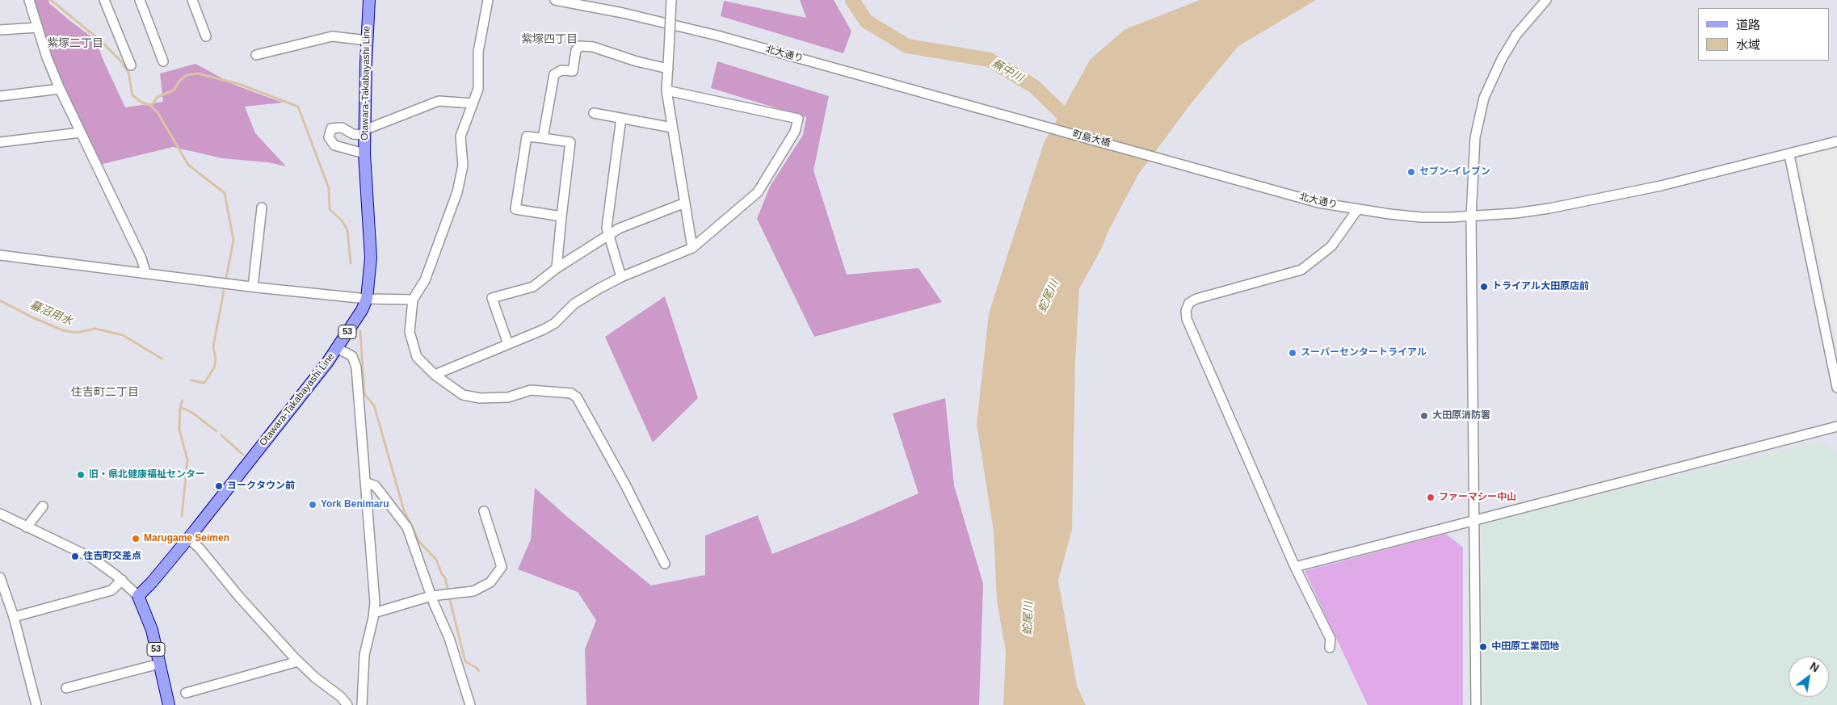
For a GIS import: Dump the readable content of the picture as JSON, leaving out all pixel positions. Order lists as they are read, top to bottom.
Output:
{
  "streets": {
    "main road": ["Otawara-Takabayashi Line", "53"],
    "street": ["北大通り", "町島大橋"]
  },
  "crossings": [
    ["北大通り", "町島大橋"],
    ["Otawara-Takabayashi Line", "53"]
  ],
  "districts": ["紫塚四丁目", "紫塚二丁目", "住吉町二丁目"],
  "water": ["蕪中川", "蛇尾川", "蟇沼用水"],
  "places": [
    "セブン-イレブン",
    "トライアル大田原店前",
    "スーパーセンタートライアル",
    "大田原消防署",
    "旧・県北健康福祉センター",
    "ヨークタウン前",
    "ファーマシー中山",
    "York Benimaru",
    "Marugame Seimen",
    "住吉町交差点",
    "中田原工業団地"
  ],
  "legend": ["道路", "水域"],
  "north": "top right"
}
